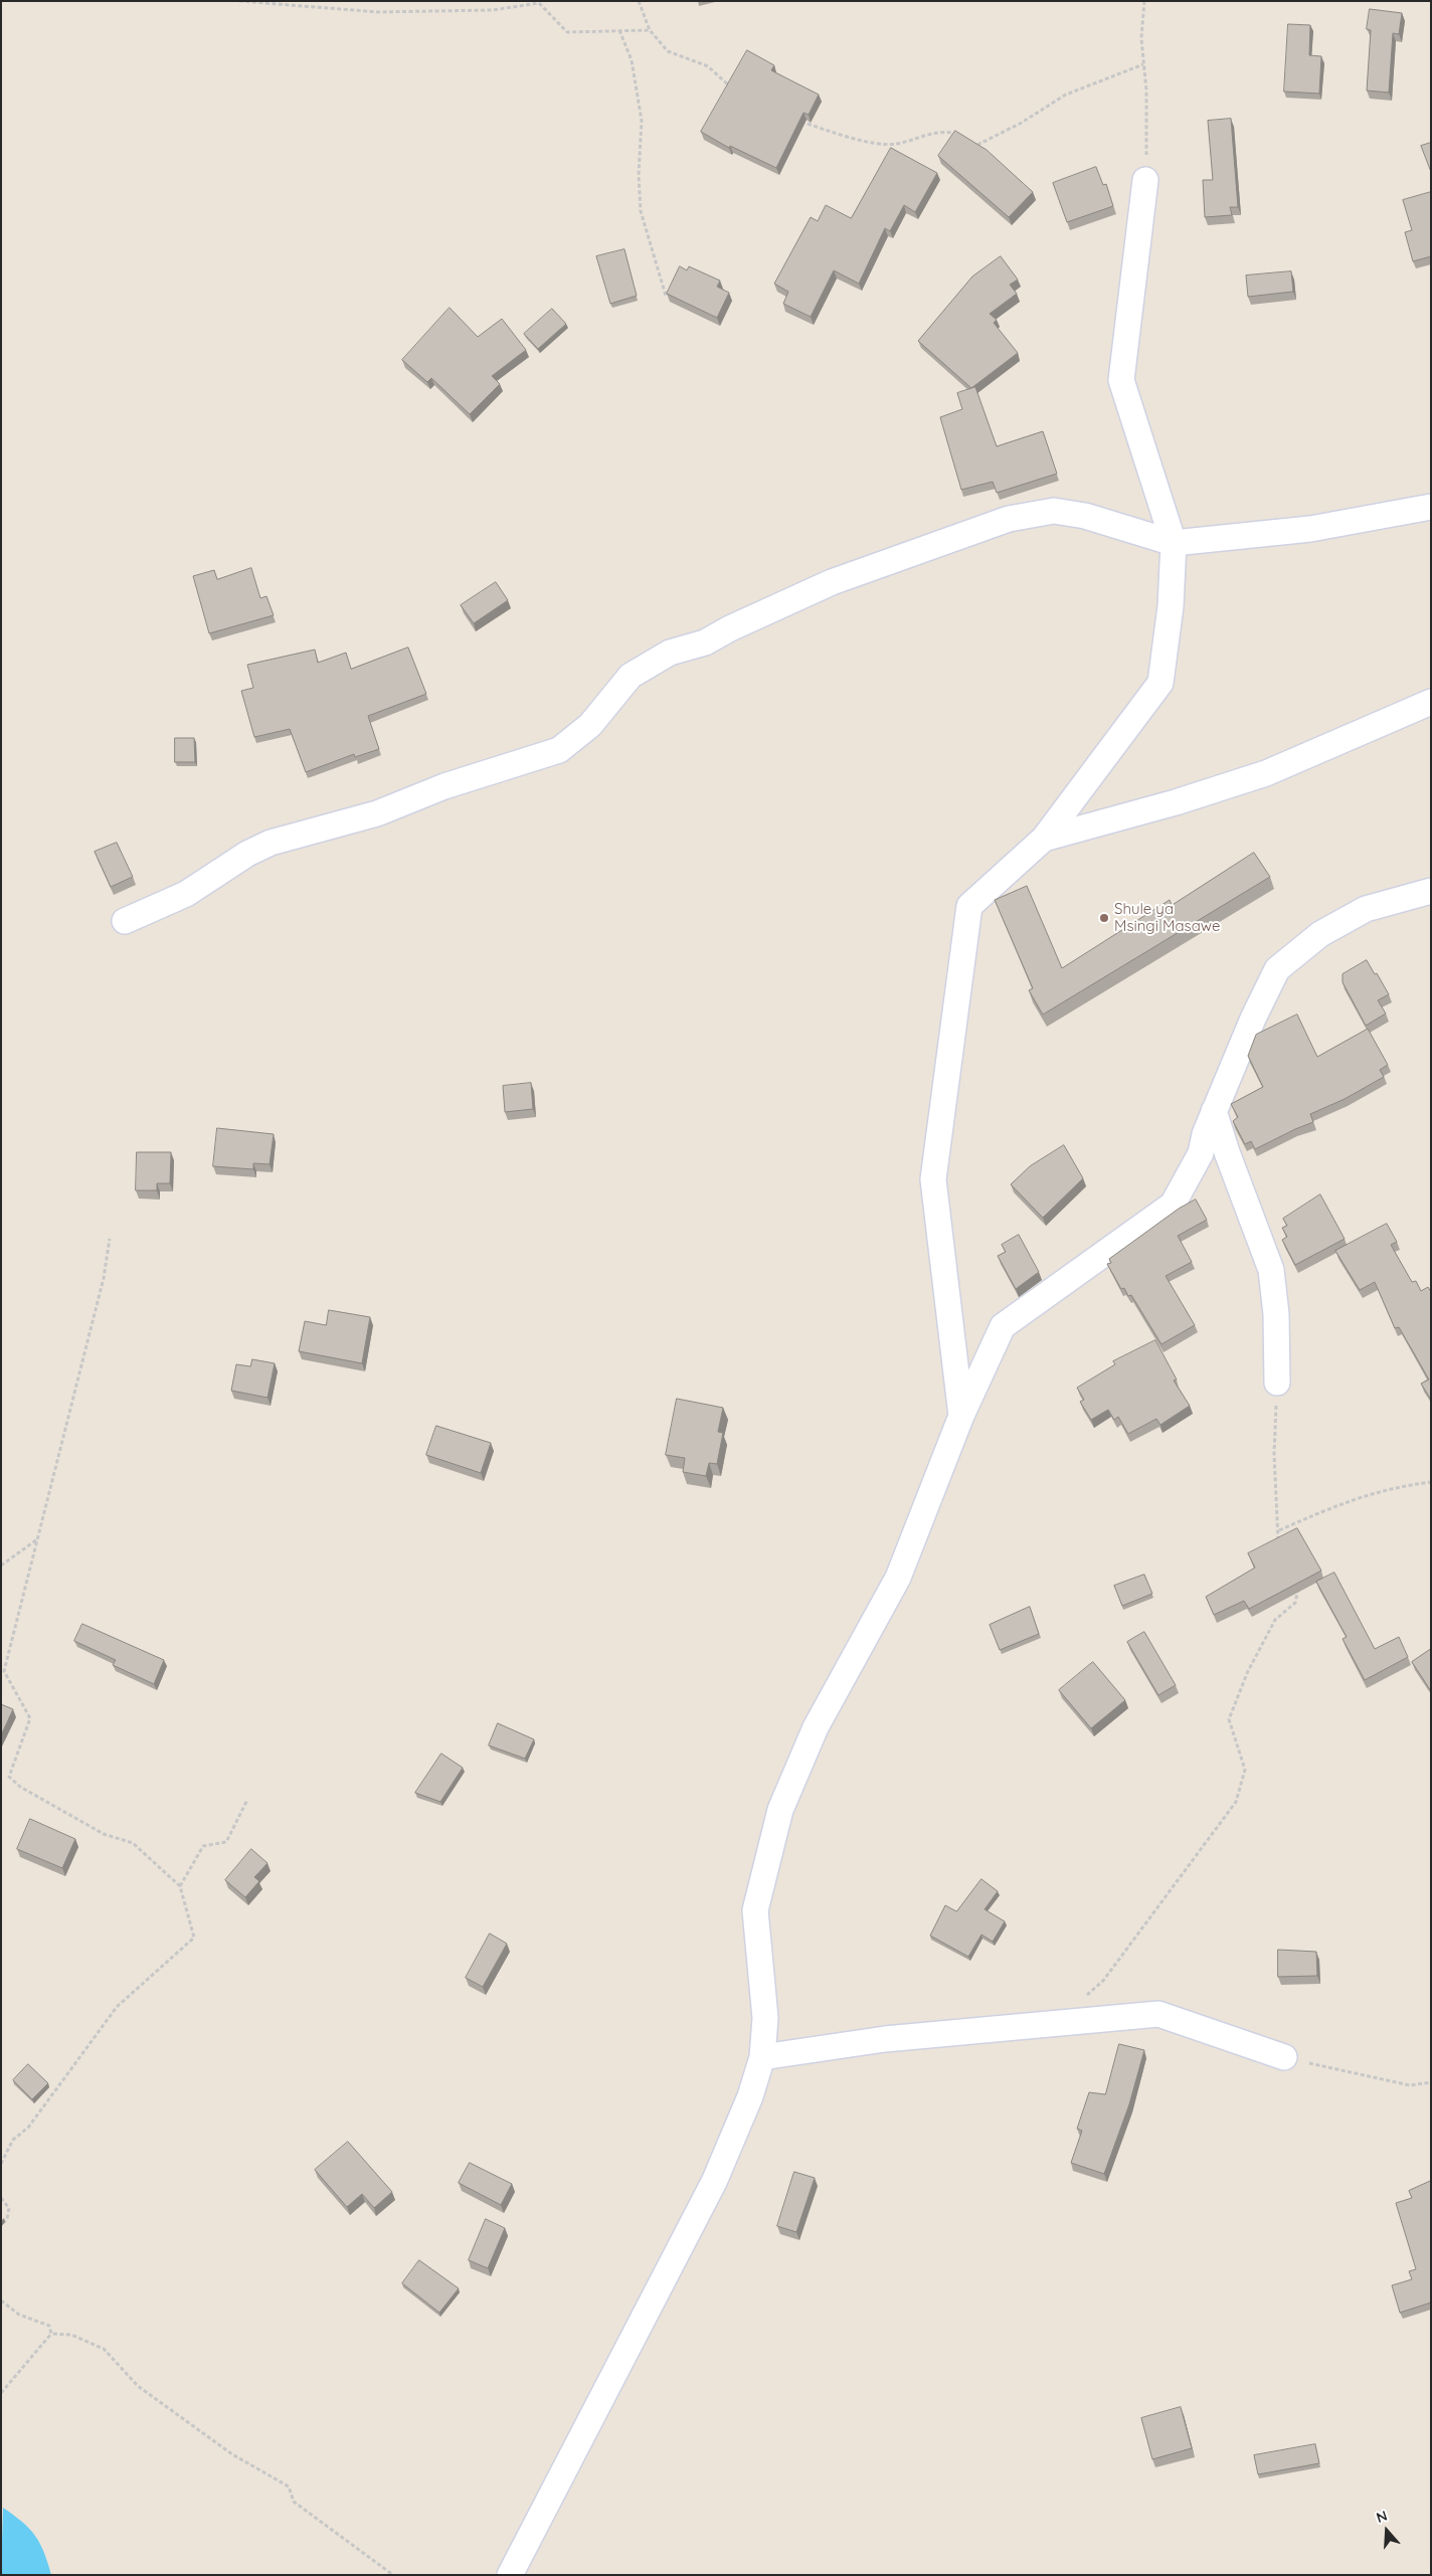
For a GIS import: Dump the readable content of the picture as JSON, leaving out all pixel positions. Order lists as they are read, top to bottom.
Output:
{
  "places": ["Shule ya Msingi Masawe"],
  "north": "top"
}
